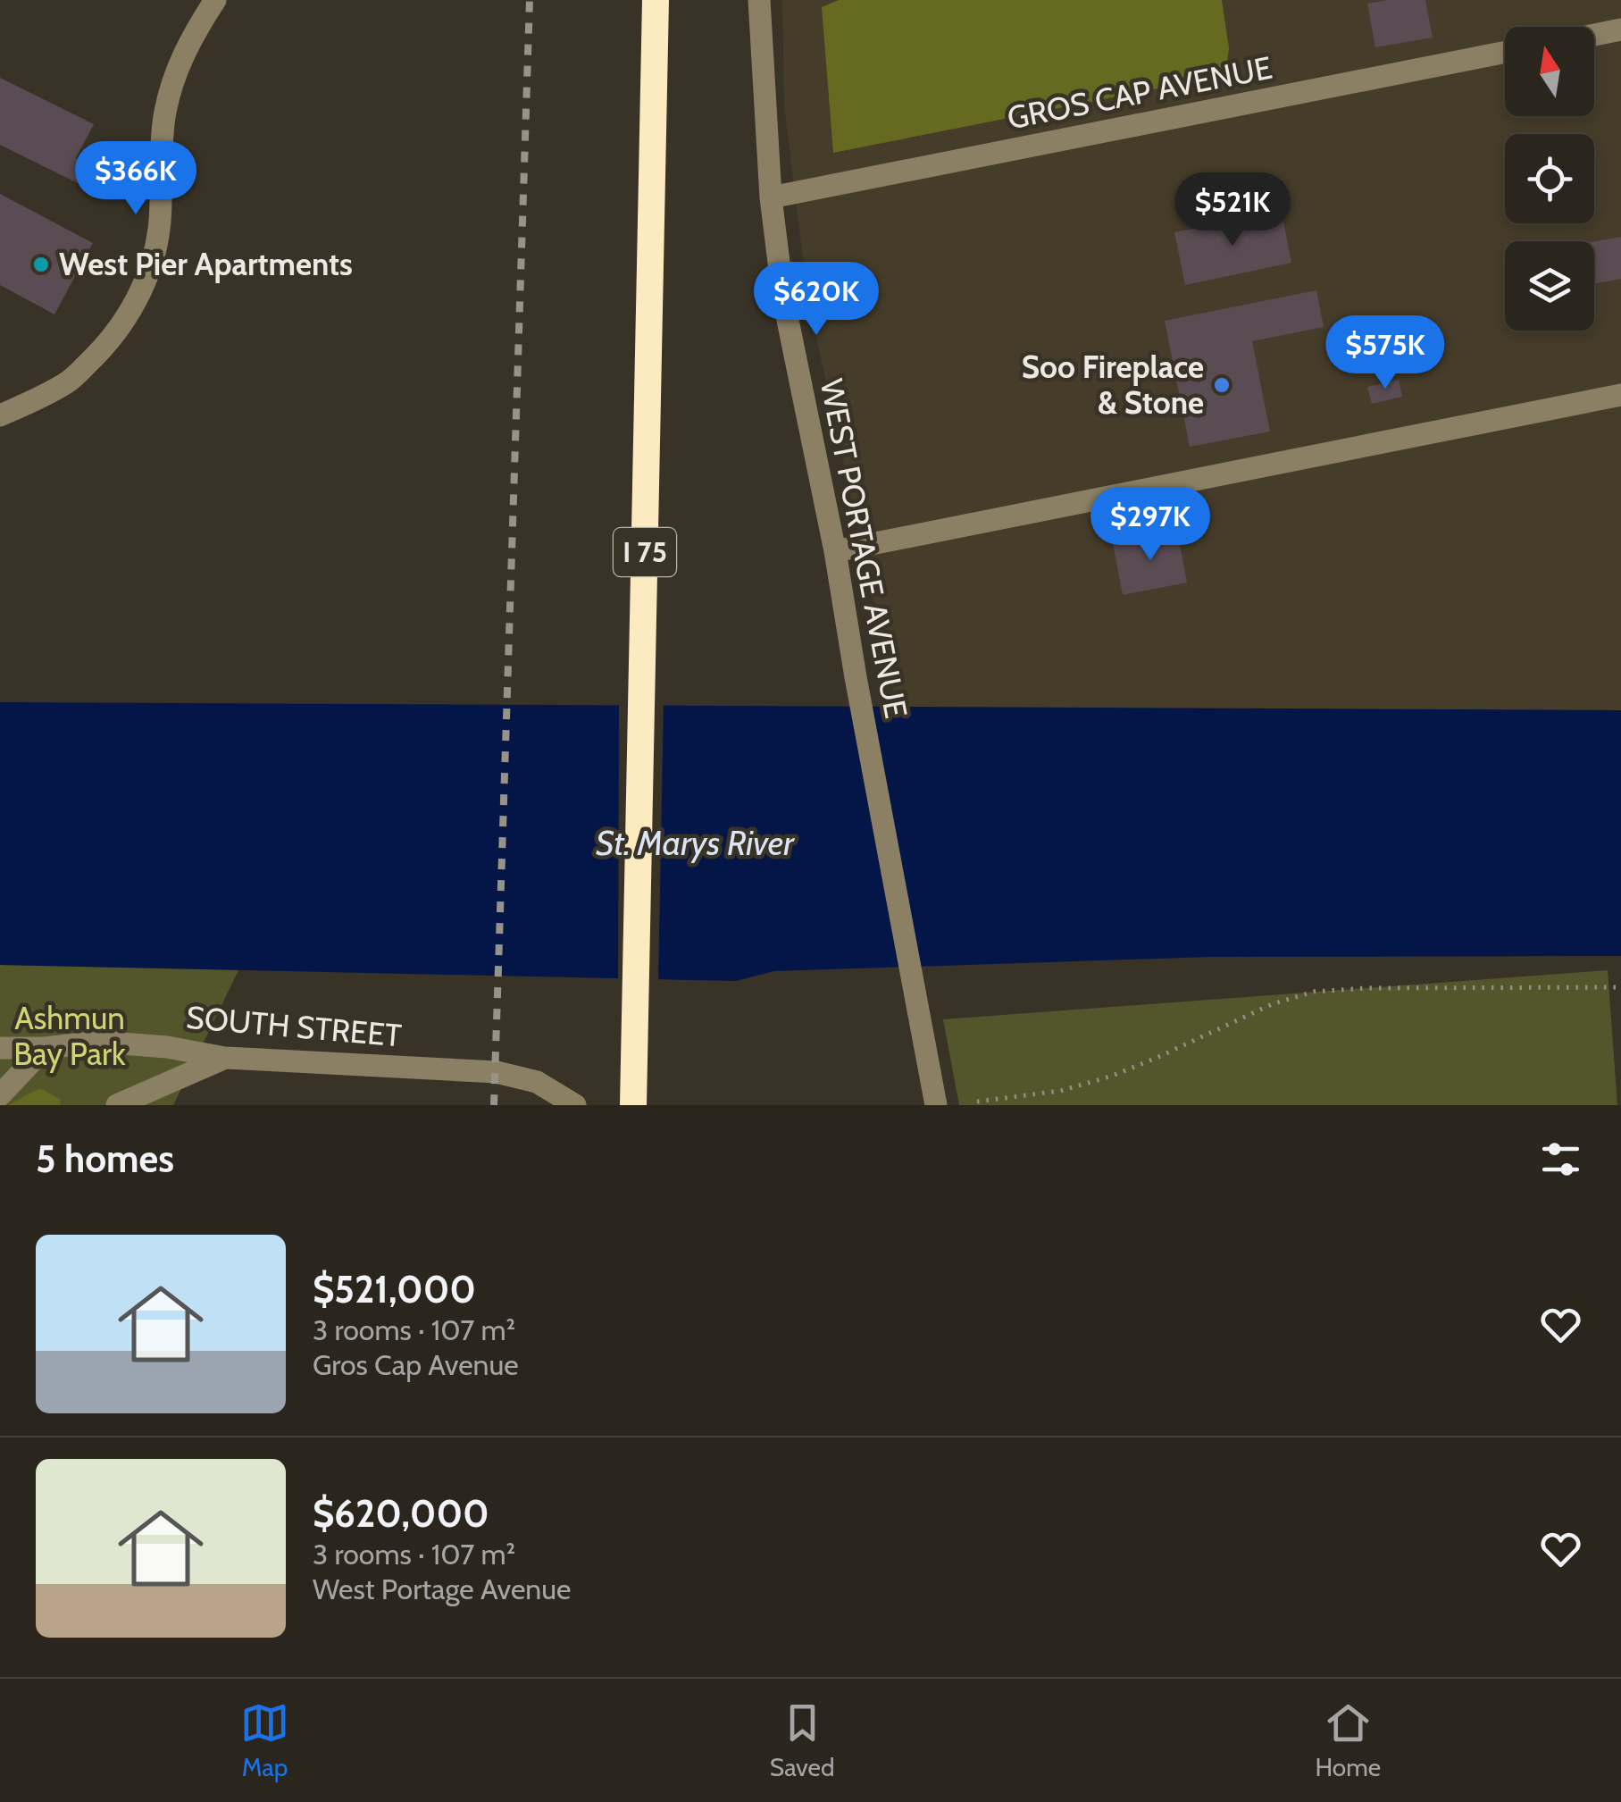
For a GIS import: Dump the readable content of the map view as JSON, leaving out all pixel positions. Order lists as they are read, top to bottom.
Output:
{
  "streets": {
    "highway": ["I 75"],
    "street": ["GROS CAP AVENUE", "WEST PORTAGE AVENUE", "SOUTH STREET"]
  },
  "crossings": [
    ["GROS CAP AVENUE", "WEST PORTAGE AVENUE"]
  ],
  "water": ["St. Marys River"],
  "parks": ["Ashmun Bay Park"],
  "places": ["West Pier Apartments", "Soo Fireplace & Stone"],
  "north": "top",
  "page": {
    "price": [
      "$366K",
      "$521K",
      "$620K",
      "$575K",
      "$297K"
    ],
    "heading": "5 homes",
    "list": [
      {
        "name": "$521,000",
        "note": "3 rooms · 107 m² · Gros Cap Avenue"
      },
      {
        "name": "$620,000",
        "note": "3 rooms · 107 m² · West Portage Avenue"
      }
    ],
    "tabs": ["Map", "Saved", "Home"]
  }
}
